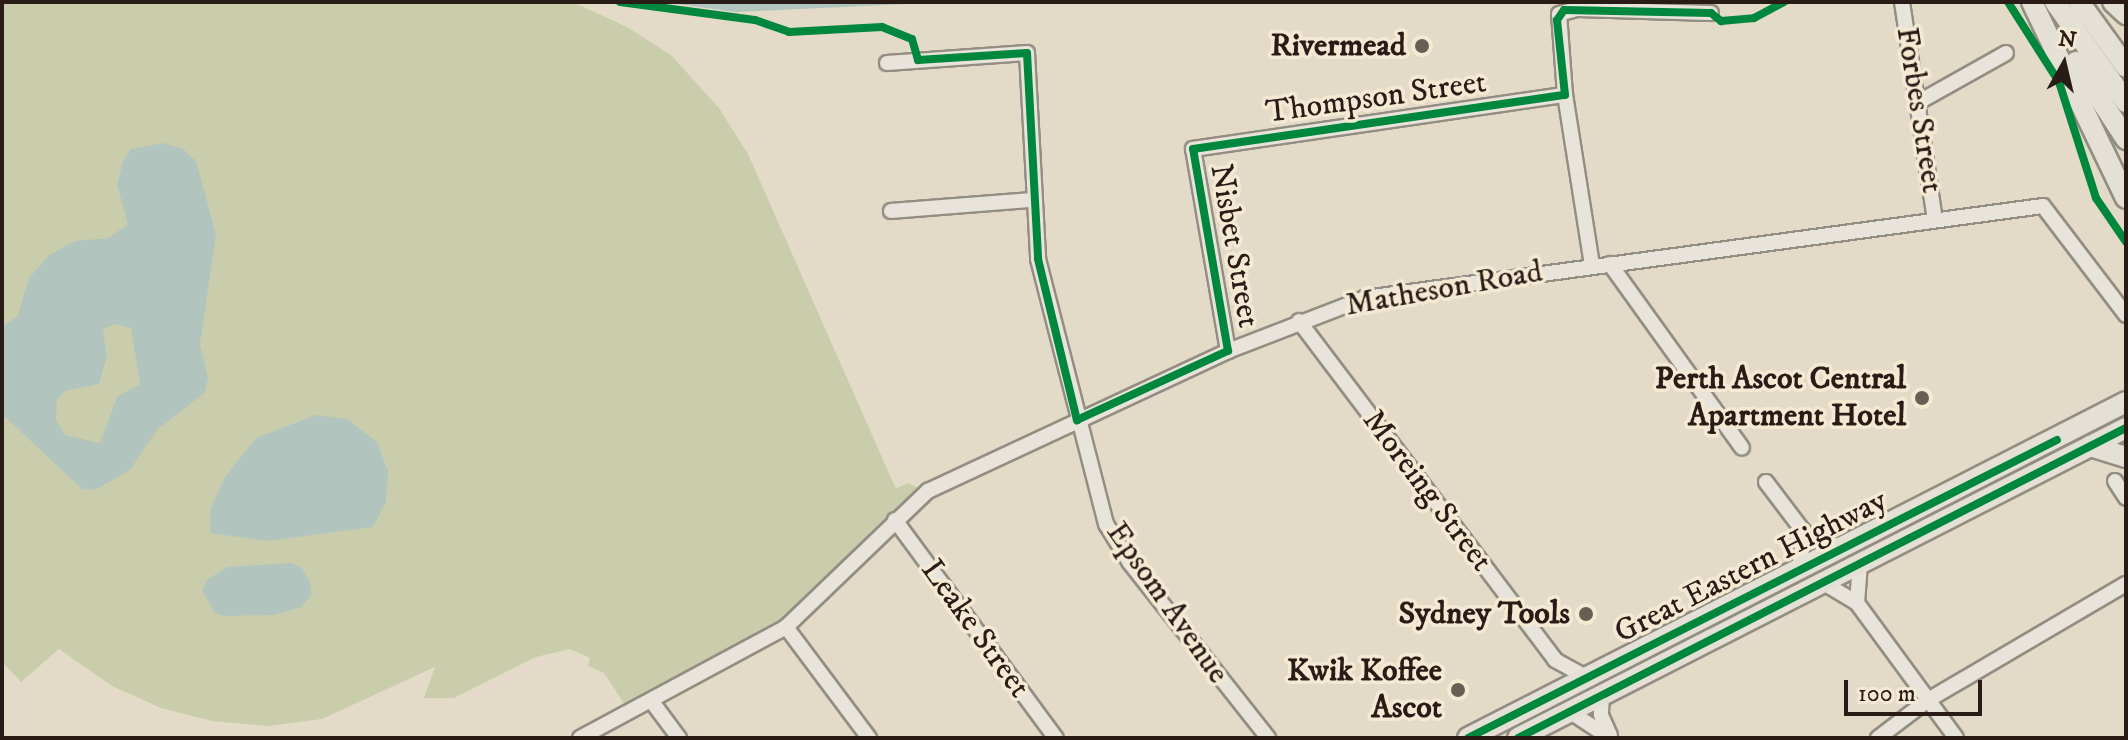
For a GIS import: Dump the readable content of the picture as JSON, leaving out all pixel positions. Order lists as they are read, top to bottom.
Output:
{
  "streets": {
    "highway": ["Great Eastern Highway"],
    "street": [
      "Thompson Street",
      "Forbes Street",
      "Nisbet Street",
      "Matheson Road",
      "Moreing Street",
      "Epsom Avenue",
      "Leake Street"
    ]
  },
  "crossings": [
    ["Thompson Street", "Nisbet Street"],
    ["Forbes Street", "Matheson Road"],
    ["Nisbet Street", "Matheson Road"],
    ["Matheson Road", "Moreing Street"],
    ["Matheson Road", "Epsom Avenue"],
    ["Matheson Road", "Leake Street"],
    ["Moreing Street", "Great Eastern Highway"]
  ],
  "places": [
    "Rivermead",
    "Perth Ascot Central Apartment Hotel",
    "Sydney Tools",
    "Kwik Koffee Ascot"
  ],
  "scale_bar": "100 m",
  "north": "top"
}
